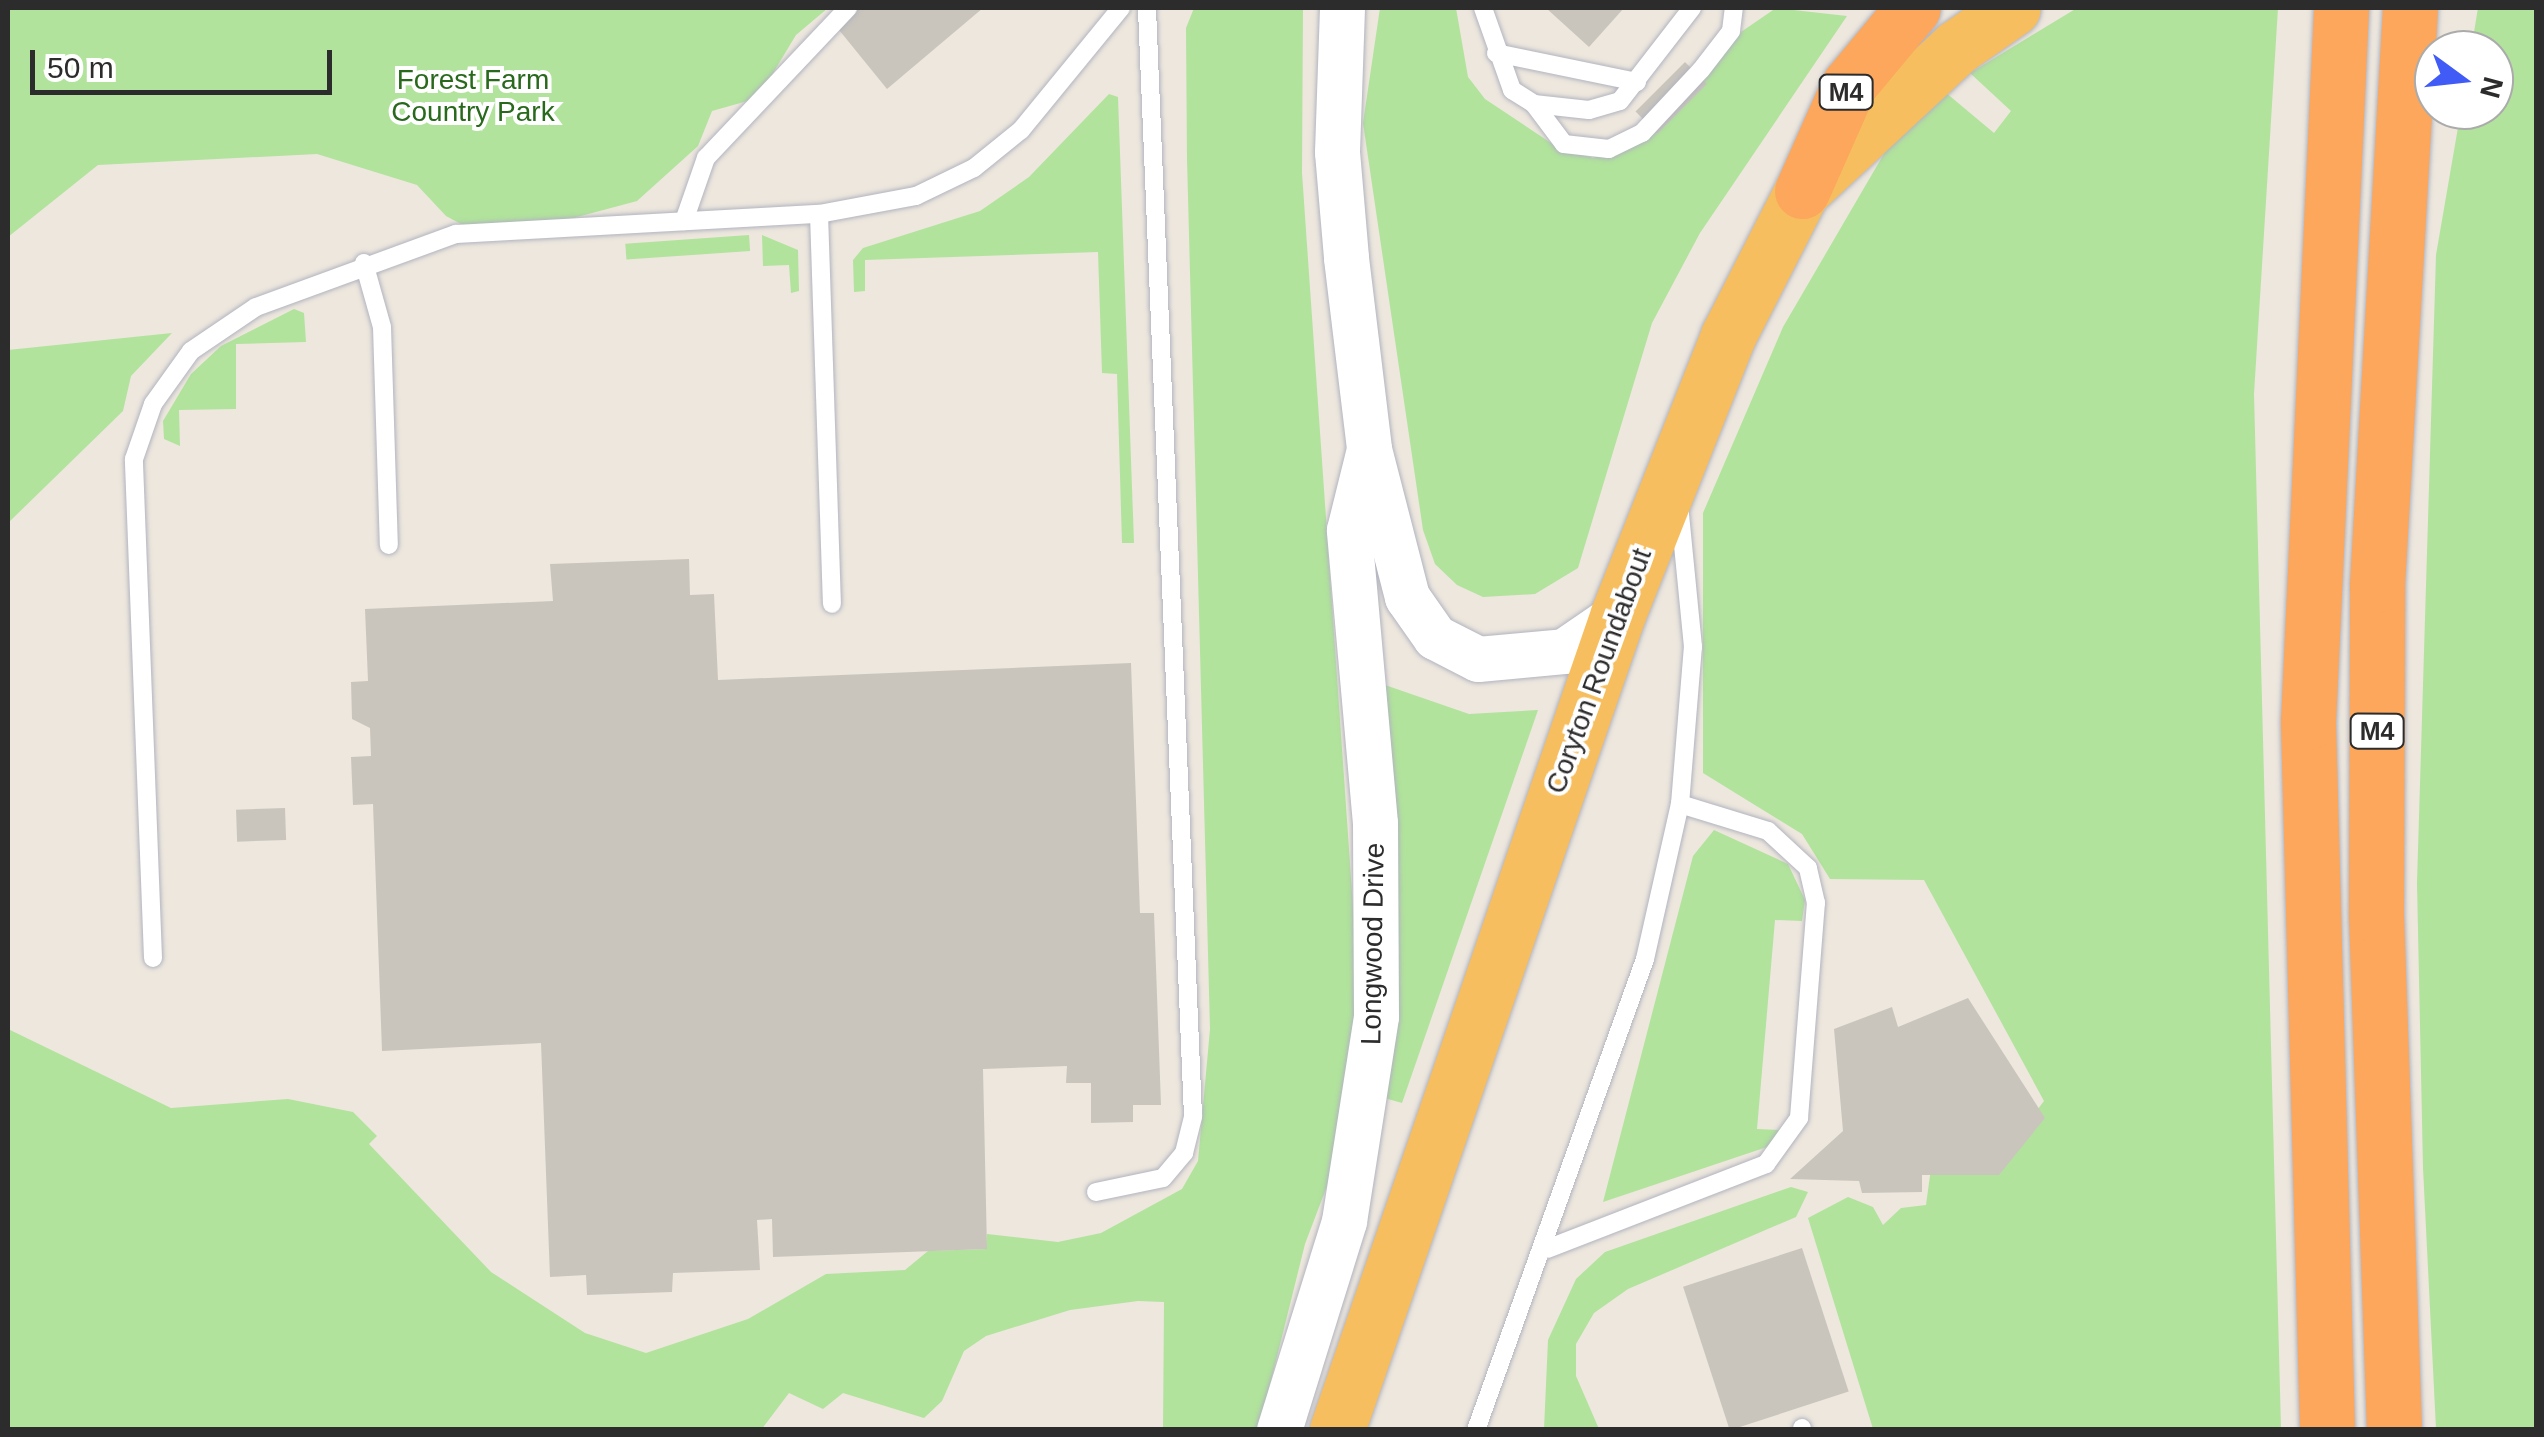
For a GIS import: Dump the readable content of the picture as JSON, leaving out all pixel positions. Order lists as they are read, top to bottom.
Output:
{
  "streets": {
    "highway": ["M4", "Coryton Roundabout"],
    "street": ["Longwood Drive"]
  },
  "crossings": [
    ["M4", "Coryton Roundabout"],
    ["Coryton Roundabout", "Longwood Drive"]
  ],
  "parks": ["Forest Farm Country Park"],
  "scale_bar": "50 m",
  "north": "right"
}
